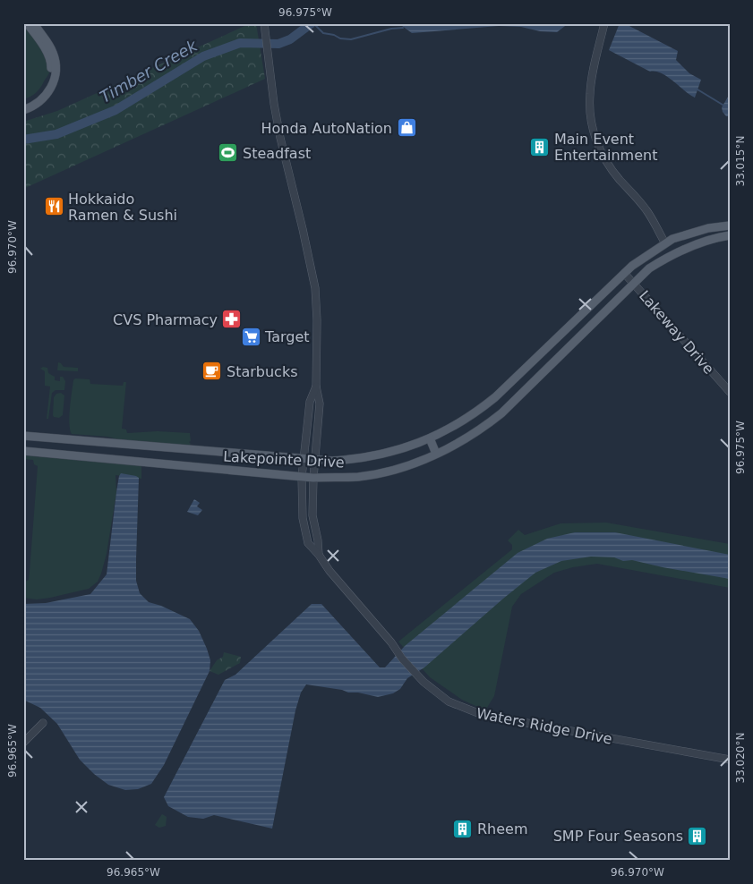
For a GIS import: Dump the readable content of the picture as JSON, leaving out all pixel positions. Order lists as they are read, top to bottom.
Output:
{
  "streets": {
    "main road": ["Lakepointe Drive"],
    "street": ["Lakeway Drive", "Waters Ridge Drive"]
  },
  "crossings": [
    ["Lakeway Drive", "Lakepointe Drive"],
    ["Lakepointe Drive", "Waters Ridge Drive"]
  ],
  "water": ["Timber Creek"],
  "places": {
    "shop": ["Honda AutoNation"],
    "building": ["Main Event Entertainment", "Rheem", "SMP Four Seasons"],
    "sports": ["Steadfast"],
    "restaurant": ["Hokkaido Ramen & Sushi"],
    "pharmacy": ["CVS Pharmacy"],
    "supermarket": ["Target"],
    "cafe": ["Starbucks"]
  },
  "coordinates": [
    "96.975°W",
    "33.015°N",
    "96.970°W",
    "96.965°W",
    "33.020°N"
  ]
}
